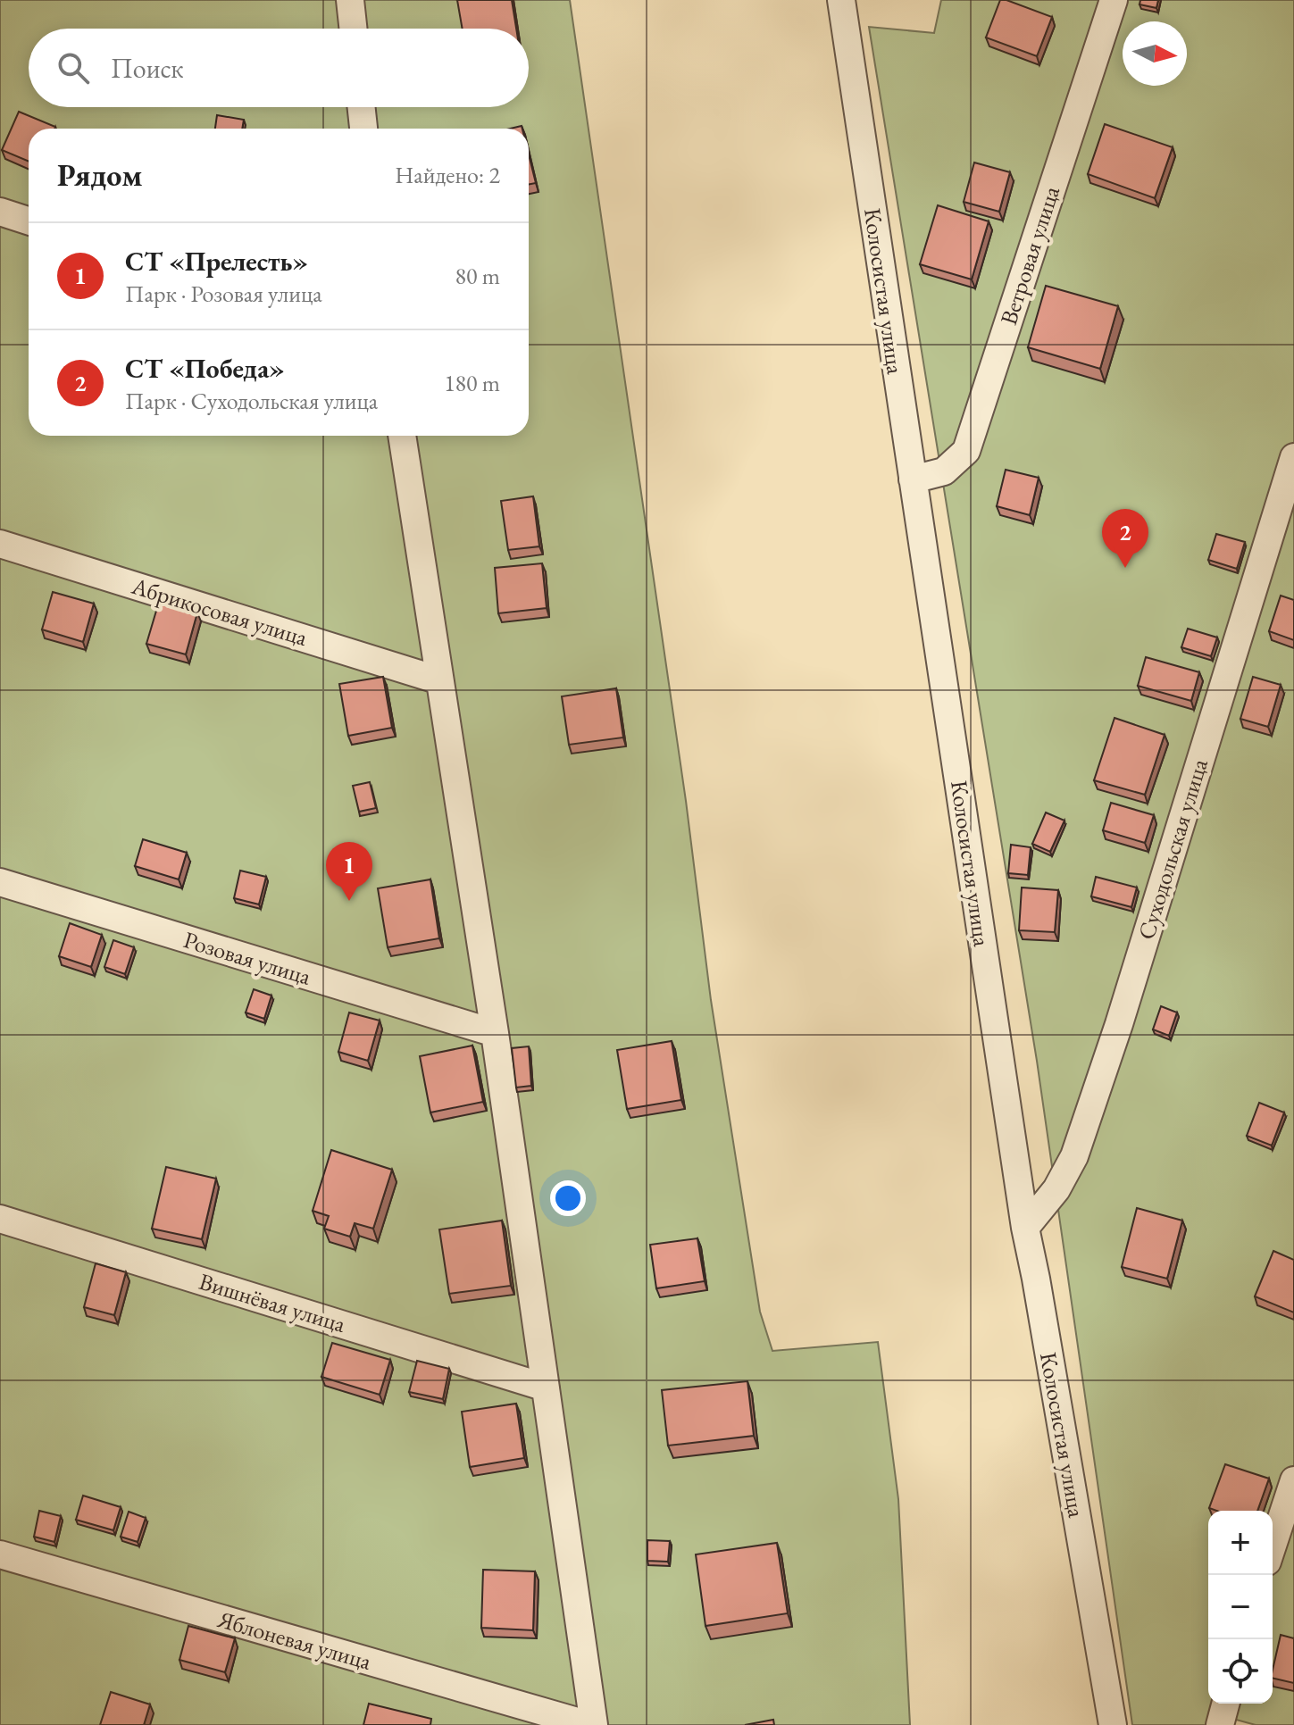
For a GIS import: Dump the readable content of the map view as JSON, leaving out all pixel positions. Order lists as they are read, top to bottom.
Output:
{
  "streets": {
    "street": [
      "Ветровая улица",
      "Колосистая улица",
      "Абрикосовая улица",
      "Суходольская улица",
      "Розовая улица",
      "Вишнёвая улица",
      "Яблоневая улица"
    ]
  },
  "crossings": [
    ["Ветровая улица", "Колосистая улица"],
    ["Колосистая улица", "Суходольская улица"]
  ],
  "north": "right",
  "page": {
    "search": "Поиск",
    "heading": ["Рядом", "Найдено: 2"],
    "list": [
      {
        "mark": "1",
        "name": "СТ «Прелесть»",
        "note": "Парк · Розовая улица",
        "value": "80 m"
      },
      {
        "mark": "2",
        "name": "СТ «Победа»",
        "note": "Парк · Суходольская улица",
        "value": "180 m"
      }
    ],
    "pins": ["2", "1"],
    "map_buttons": ["+", "−"]
  }
}
